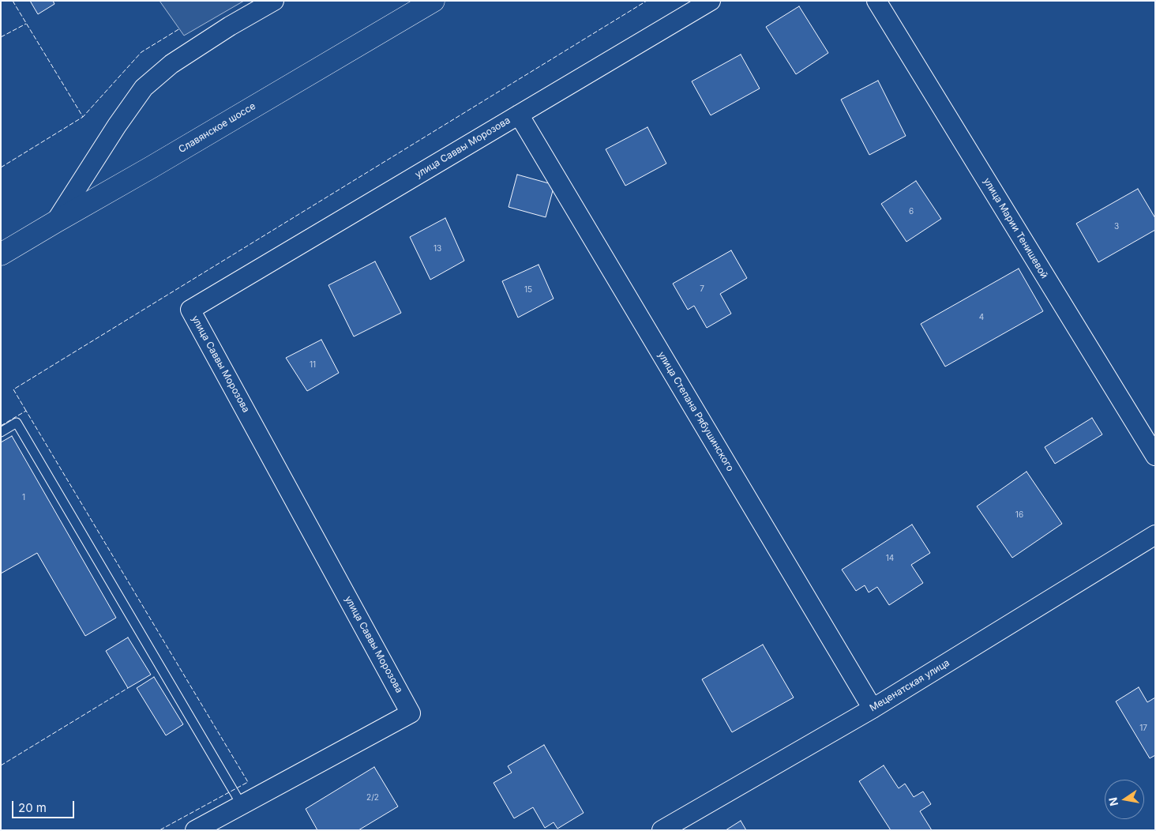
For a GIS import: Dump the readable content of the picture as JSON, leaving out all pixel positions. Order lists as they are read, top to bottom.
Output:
{
  "streets": {
    "main road": ["Славянское шоссе"],
    "street": [
      "улица Саввы Морозова",
      "улица Марии Тенишевой",
      "улица Степана Рябушинского",
      "Меценатская улица"
    ]
  },
  "crossings": [
    ["улица Саввы Морозова", "улица Степана Рябушинского"],
    ["улица Степана Рябушинского", "Меценатская улица"]
  ],
  "house_numbers": [
    "6",
    "3",
    "13",
    "7",
    "15",
    "4",
    "11",
    "1",
    "16",
    "14",
    "17",
    "2/2"
  ],
  "scale_bar": "20 m",
  "north": "left"
}
